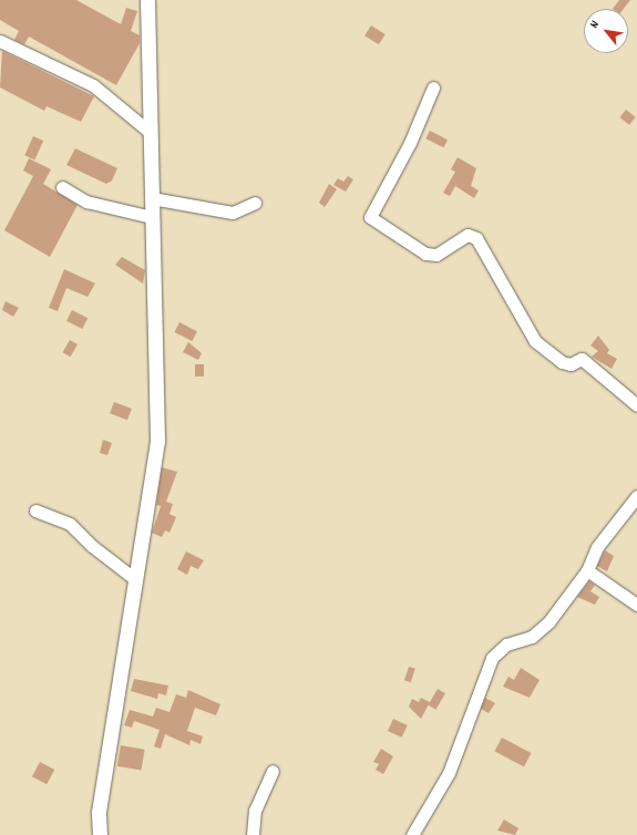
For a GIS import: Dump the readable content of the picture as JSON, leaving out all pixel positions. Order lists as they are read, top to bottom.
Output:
{
  "north": "top left"
}
